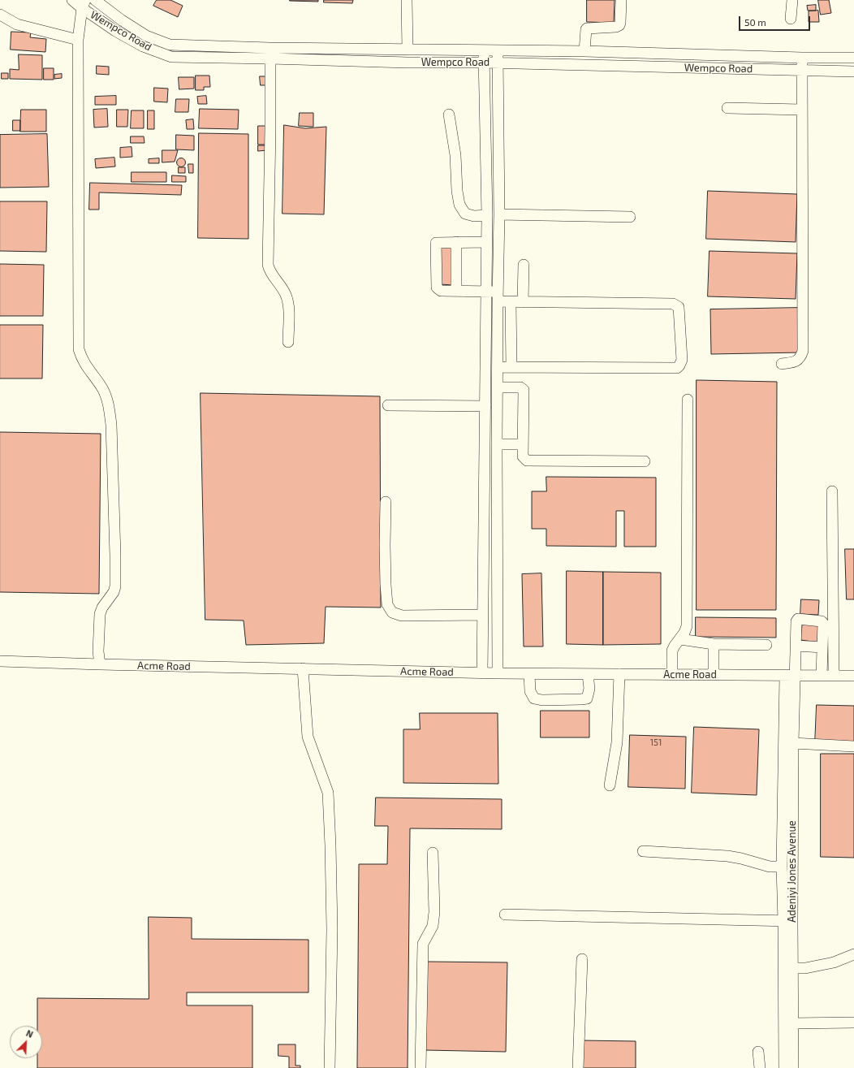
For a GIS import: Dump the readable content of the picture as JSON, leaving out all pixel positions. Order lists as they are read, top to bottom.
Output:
{
  "streets": {
    "street": ["Wempco Road", "Acme Road", "Adeniyi Jones Avenue"]
  },
  "crossings": [
    ["Acme Road", "Adeniyi Jones Avenue"]
  ],
  "house_numbers": ["151"],
  "scale_bar": "50 m",
  "north": "top right"
}
